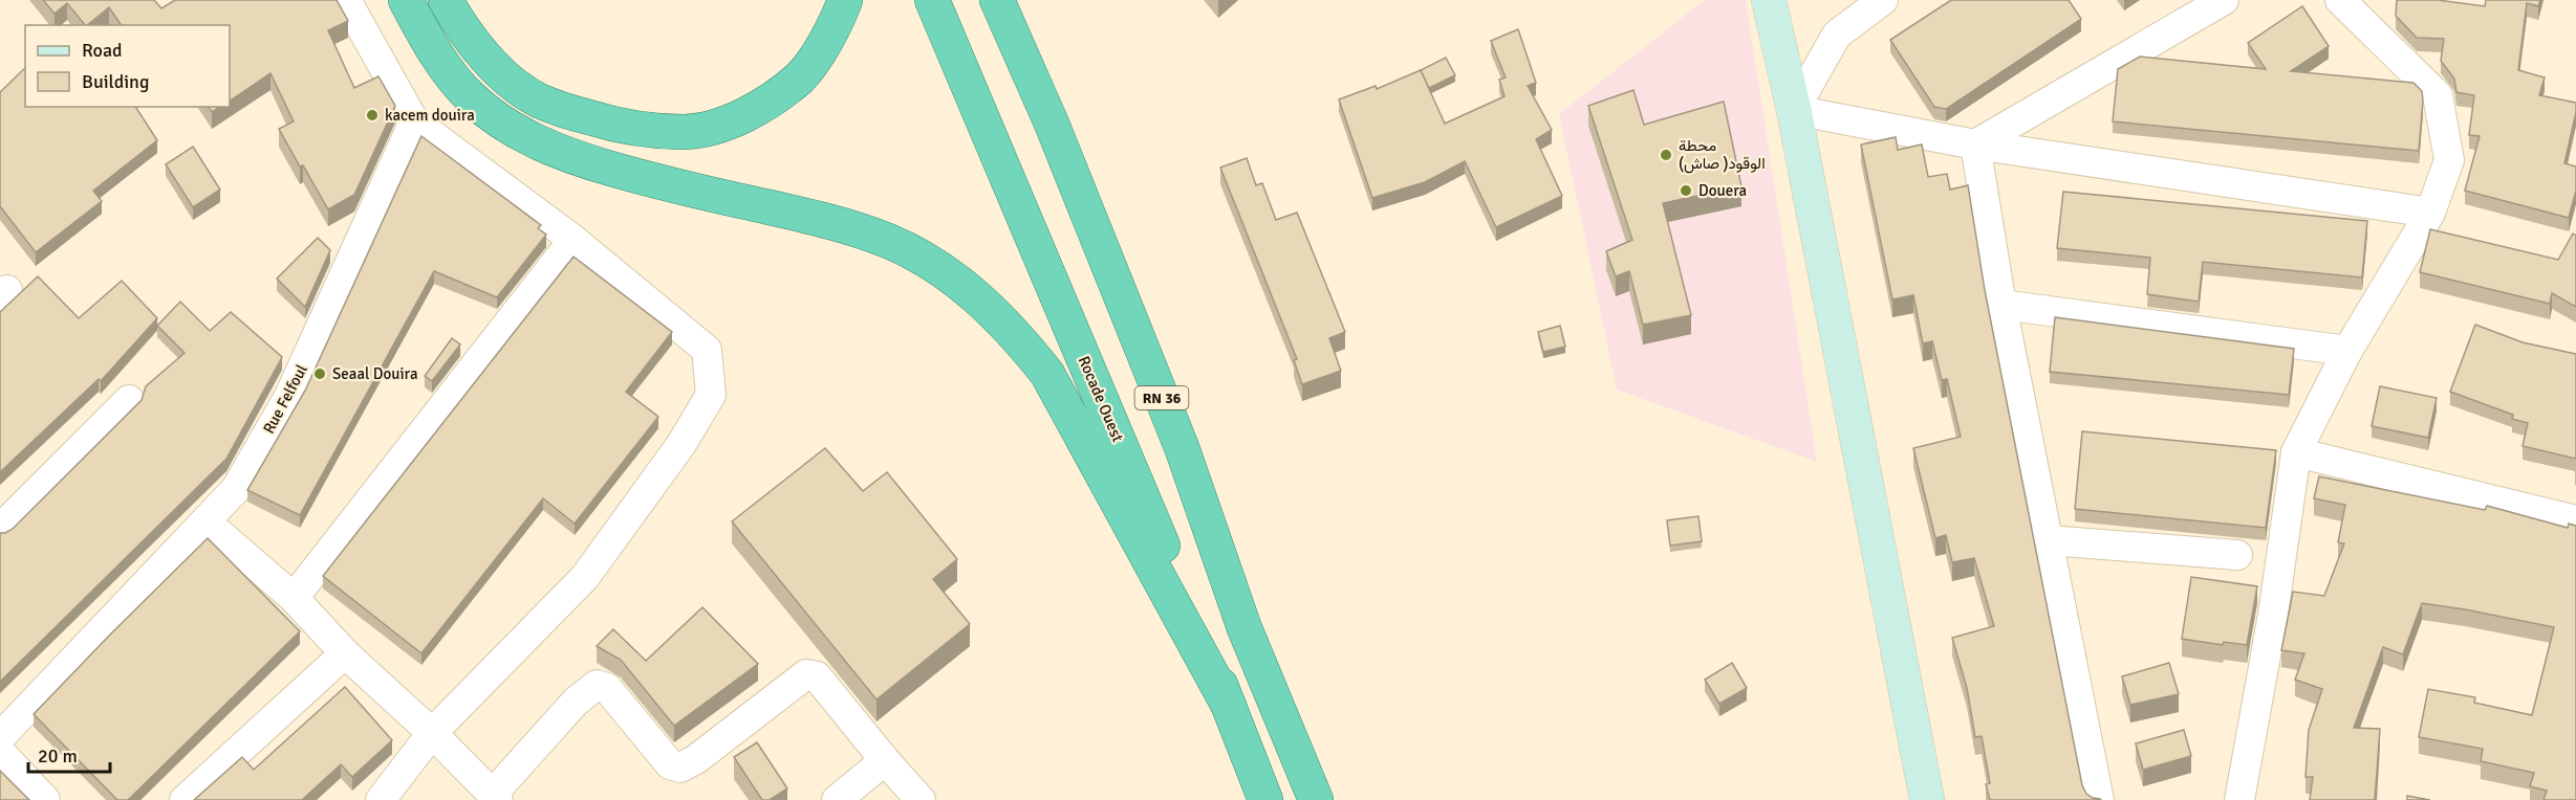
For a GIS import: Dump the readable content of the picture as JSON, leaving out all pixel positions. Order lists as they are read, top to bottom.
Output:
{
  "streets": {
    "highway": ["RN 36", "Rocade Ouest"],
    "street": ["Rue Felfoul"]
  },
  "places": [
    "kacem douira",
    "محطة الوقود( صاش)",
    "Douera",
    "Seaal Douira"
  ],
  "legend": ["Road", "Building"],
  "scale_bar": "20 m"
}
